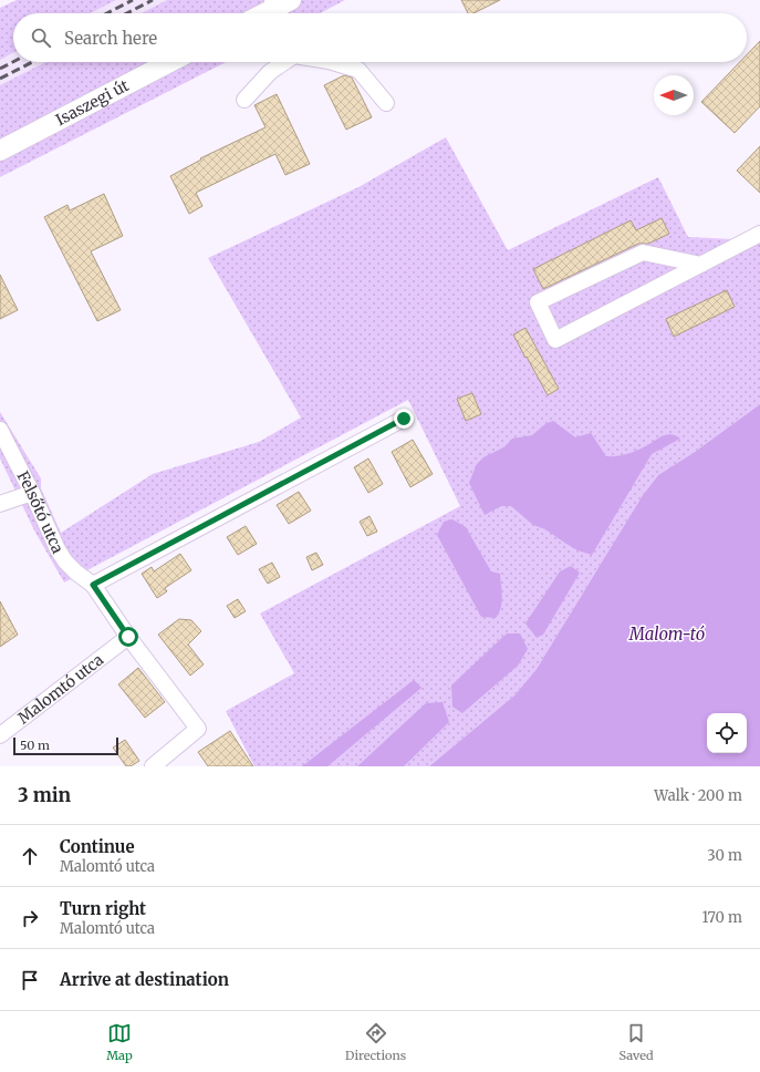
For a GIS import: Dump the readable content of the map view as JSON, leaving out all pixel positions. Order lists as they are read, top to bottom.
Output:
{
  "streets": {
    "main road": ["Isaszegi út"],
    "street": ["Felsőtó utca", "Malomtó utca"]
  },
  "water": ["Malom-tó"],
  "scale_bar": "50 m",
  "north": "left",
  "page": {
    "search": "Search here",
    "scale": "50 m",
    "heading": ["3 min", "Walk · 200 m"],
    "list": [
      ["Continue", "Malomtó utca", "30 m"],
      ["Turn right", "Malomtó utca", "170 m"],
      "Arrive at destination"
    ],
    "nav": ["Map", "Directions", "Saved"]
  }
}
